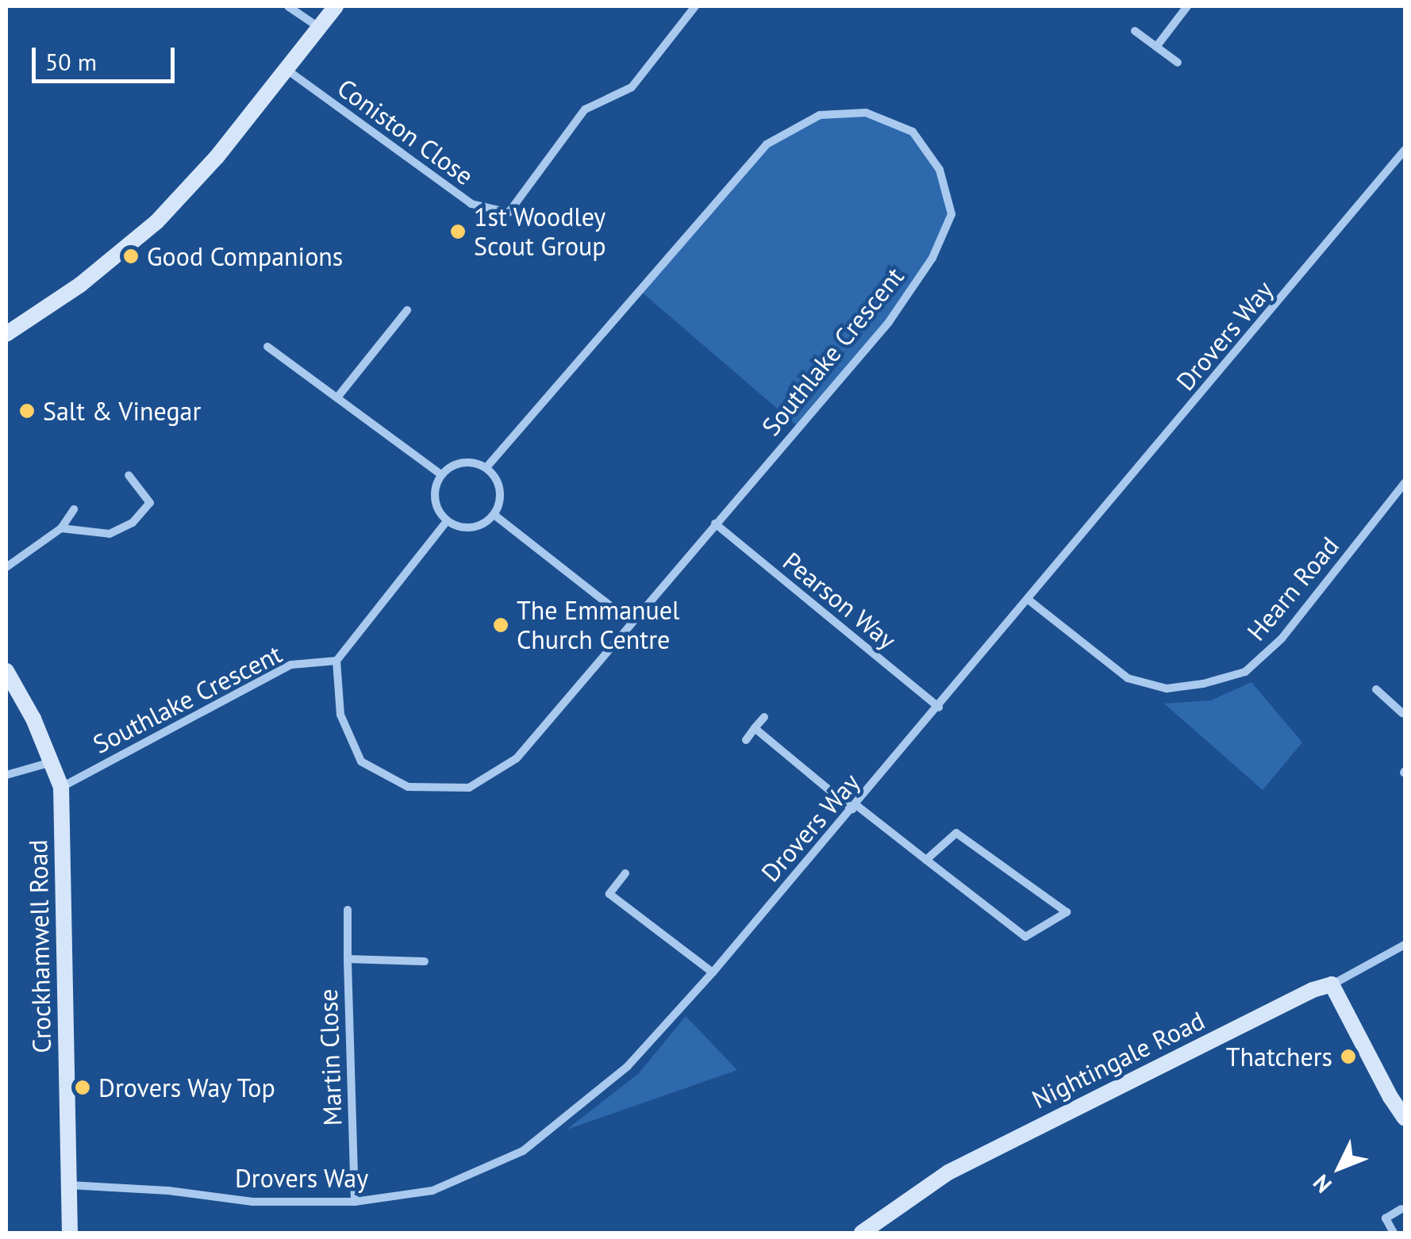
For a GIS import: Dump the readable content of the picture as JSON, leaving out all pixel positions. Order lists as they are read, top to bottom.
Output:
{
  "streets": {
    "street": [
      "Coniston Close",
      "Drovers Way",
      "Southlake Crescent",
      "Hearn Road",
      "Pearson Way",
      "Crockhamwell Road",
      "Martin Close",
      "Nightingale Road"
    ]
  },
  "crossings": [
    ["Drovers Way", "Hearn Road"],
    ["Drovers Way", "Pearson Way"],
    ["Drovers Way", "Crockhamwell Road"],
    ["Drovers Way", "Martin Close"],
    ["Southlake Crescent", "Pearson Way"],
    ["Southlake Crescent", "Crockhamwell Road"]
  ],
  "places": [
    "1st Woodley Scout Group",
    "Good Companions",
    "Salt & Vinegar",
    "The Emmanuel Church Centre",
    "Thatchers",
    "Drovers Way Top"
  ],
  "scale_bar": "50 m",
  "north": "bottom left"
}
